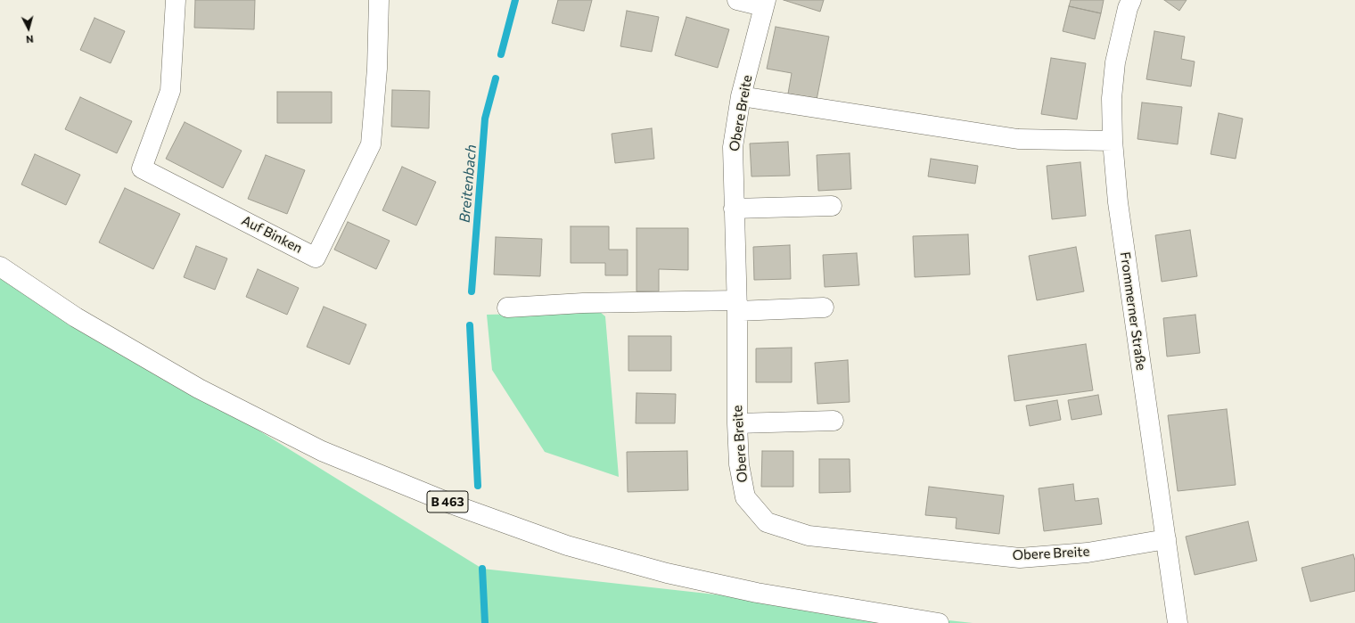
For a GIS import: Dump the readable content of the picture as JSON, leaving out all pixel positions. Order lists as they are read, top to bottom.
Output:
{
  "streets": {
    "street": [
      "Obere Breite",
      "Auf Binken",
      "Frommerner Straße",
      "B 463"
    ]
  },
  "crossings": [
    ["Obere Breite", "Frommerner Straße"]
  ],
  "water": ["Breitenbach"],
  "north": "bottom"
}
